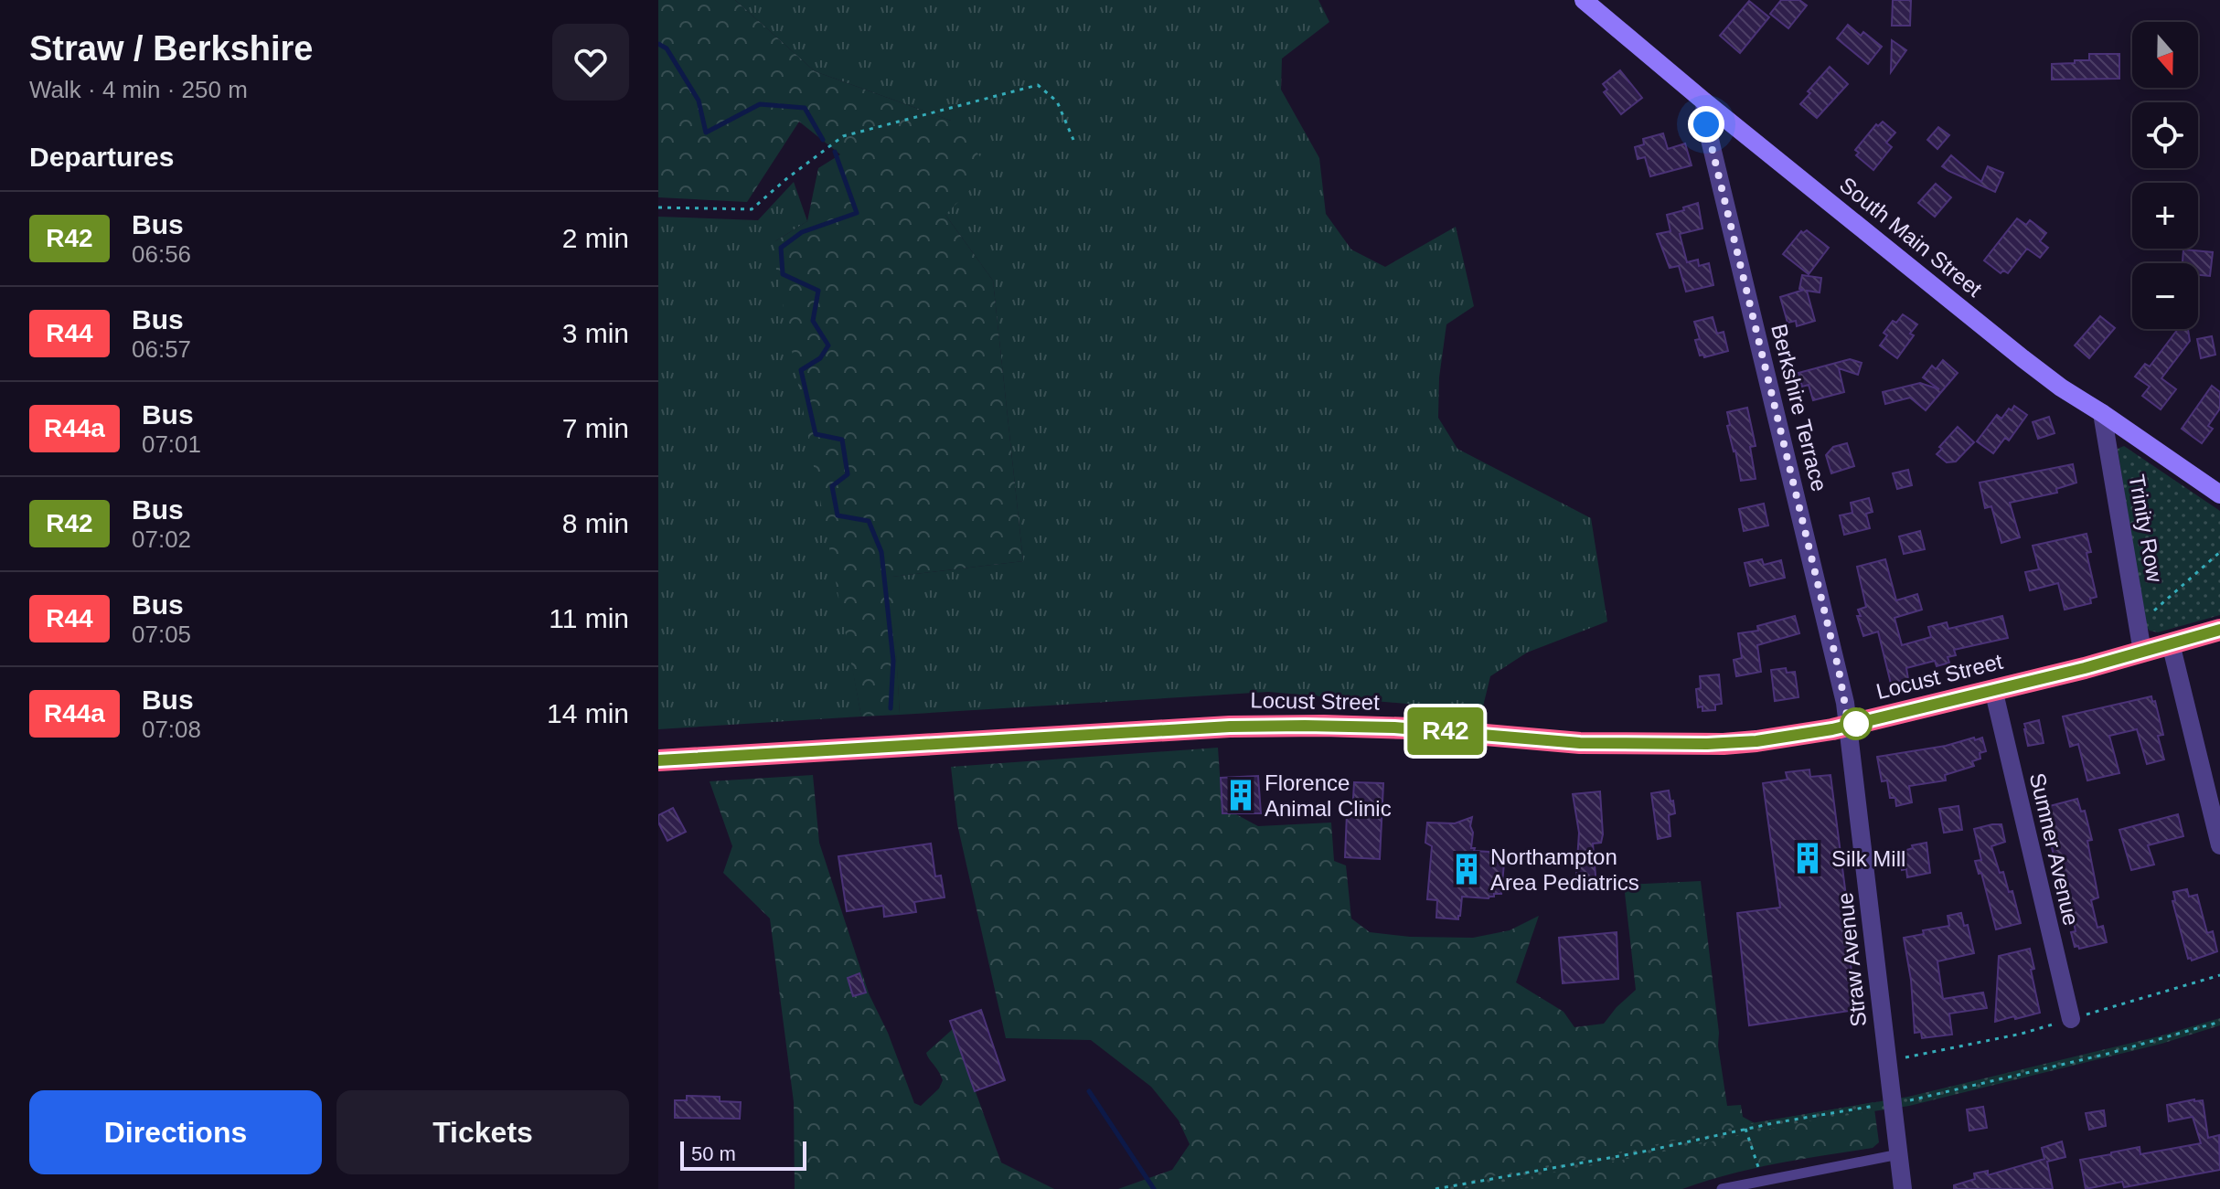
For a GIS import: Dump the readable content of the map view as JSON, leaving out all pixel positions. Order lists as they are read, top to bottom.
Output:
{
  "streets": {
    "highway": ["Locust Street"],
    "main road": ["South Main Street"],
    "street": [
      "Berkshire Terrace",
      "Trinity Row",
      "Sumner Avenue",
      "Straw Avenue"
    ]
  },
  "crossings": [
    ["South Main Street", "Berkshire Terrace"],
    ["South Main Street", "Trinity Row"],
    ["Berkshire Terrace", "Locust Street"],
    ["Berkshire Terrace", "Straw Avenue"],
    ["Trinity Row", "Locust Street"],
    ["Locust Street", "Sumner Avenue"],
    ["Locust Street", "Straw Avenue"]
  ],
  "places": {
    "building": ["Florence Animal Clinic", "Silk Mill", "Northampton Area Pediatrics"]
  },
  "lines": ["bus line R42"],
  "scale_bar": "50 m",
  "north": "bottom",
  "page": {
    "heading": [
      ["Straw / Berkshire", "Walk · 4 min · 250 m"],
      "Departures"
    ],
    "on_map": "R42",
    "map_buttons": ["+", "−"],
    "list": [
      {
        "mark": "R42",
        "name": "Bus",
        "note": "06:56",
        "value": "2 min"
      },
      {
        "mark": "R44",
        "name": "Bus",
        "note": "06:57",
        "value": "3 min"
      },
      {
        "mark": "R44a",
        "name": "Bus",
        "note": "07:01",
        "value": "7 min"
      },
      {
        "mark": "R42",
        "name": "Bus",
        "note": "07:02",
        "value": "8 min"
      },
      {
        "mark": "R44",
        "name": "Bus",
        "note": "07:05",
        "value": "11 min"
      },
      {
        "mark": "R44a",
        "name": "Bus",
        "note": "07:08",
        "value": "14 min"
      }
    ],
    "buttons": ["Directions", "Tickets"],
    "scale": "50 m"
  }
}
